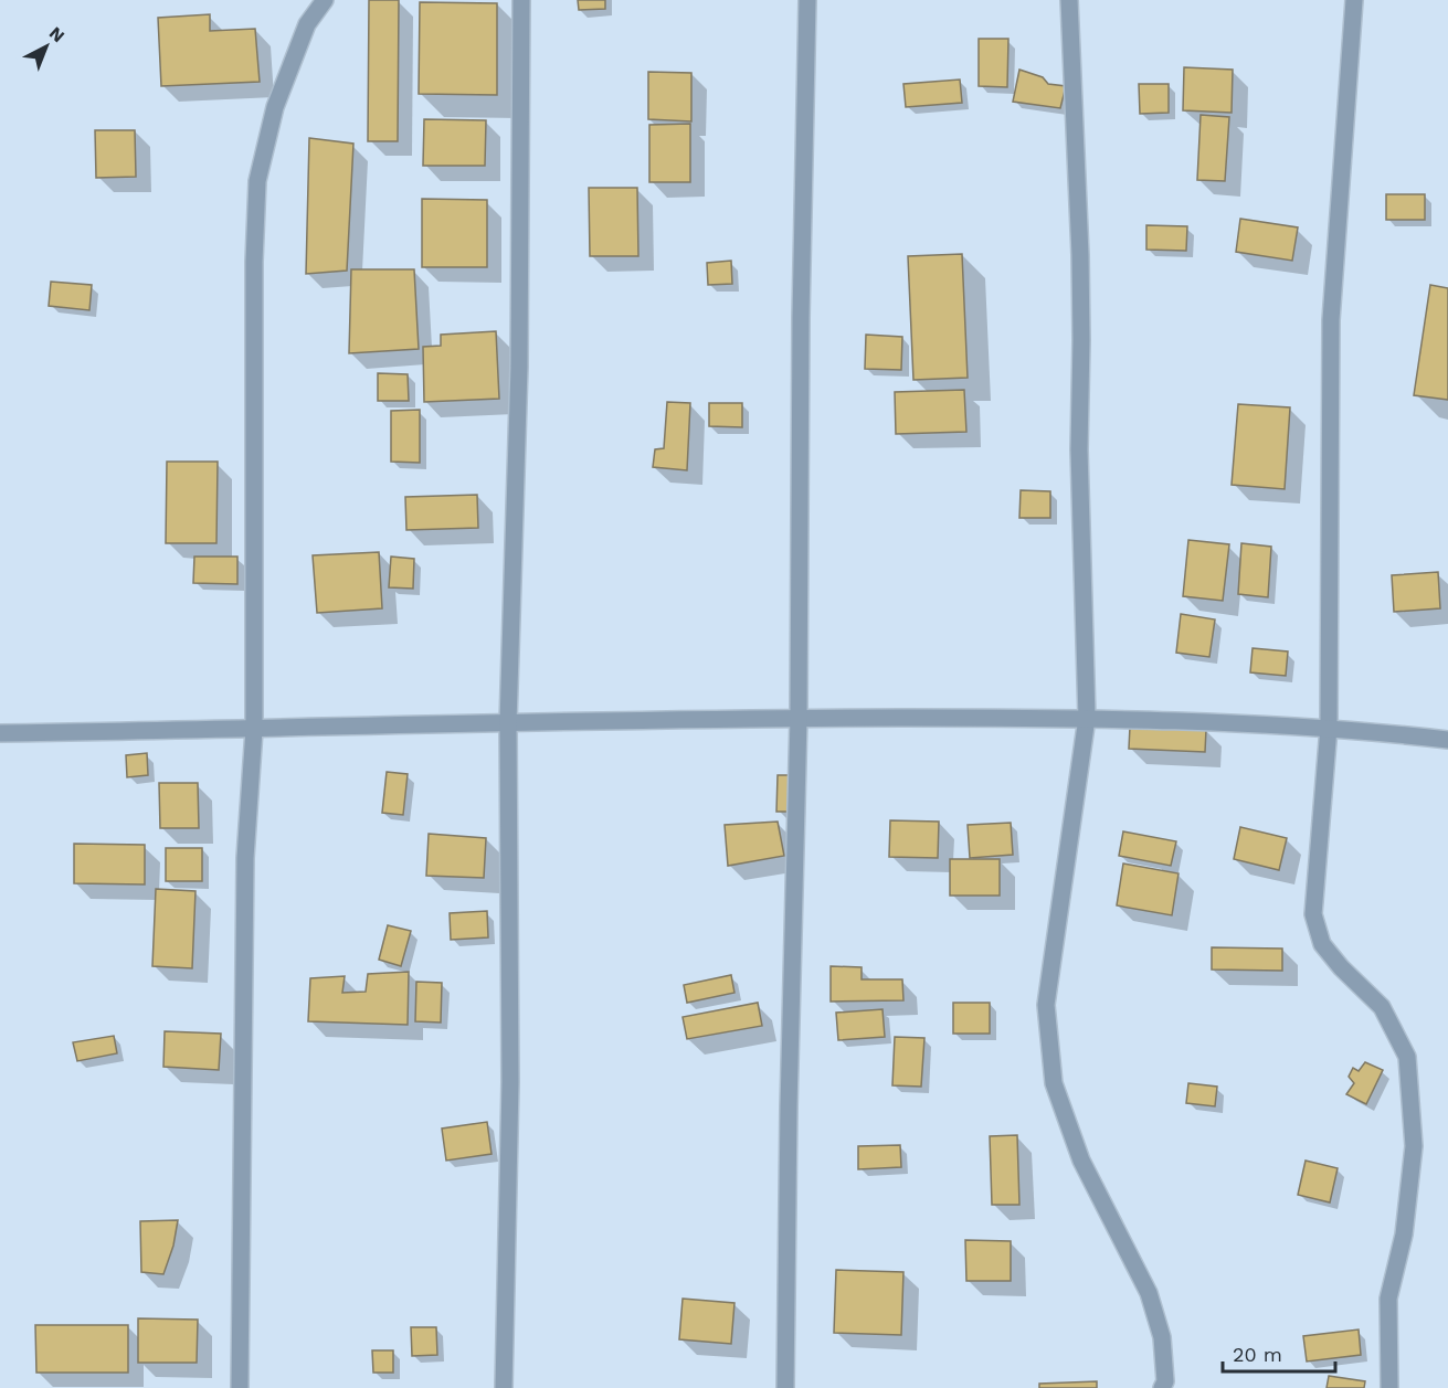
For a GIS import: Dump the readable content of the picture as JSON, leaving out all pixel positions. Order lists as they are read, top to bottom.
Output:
{
  "scale_bar": "20 m",
  "north": "top right"
}
